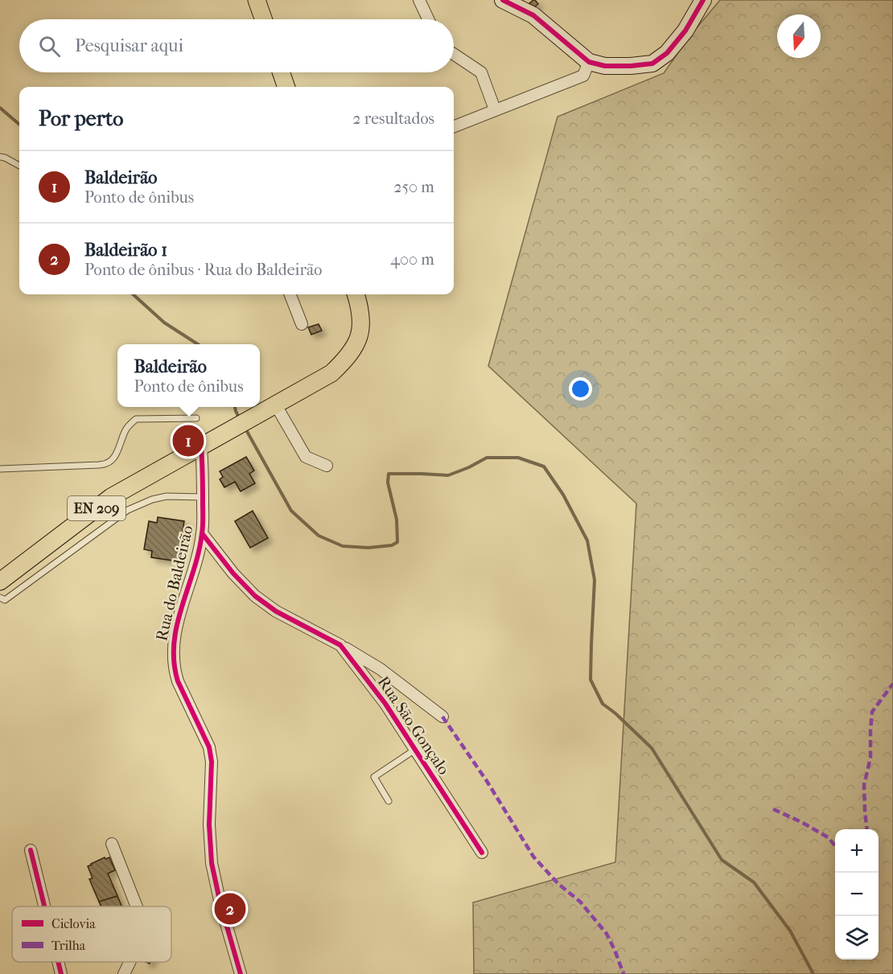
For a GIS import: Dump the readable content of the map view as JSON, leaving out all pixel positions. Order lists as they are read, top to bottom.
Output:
{
  "streets": {
    "main road": ["EN 209"],
    "street": ["Rua do Baldeirão", "Rua São Gonçalo"]
  },
  "crossings": [
    ["EN 209", "Rua do Baldeirão"],
    ["Rua do Baldeirão", "Rua São Gonçalo"]
  ],
  "legend": ["Ciclovia", "Trilha"],
  "north": "bottom",
  "page": {
    "search": "Pesquisar aqui",
    "heading": ["Por perto", "2 resultados"],
    "list": [
      {
        "mark": "1",
        "name": "Baldeirão",
        "note": "Ponto de ônibus",
        "value": "250 m"
      },
      {
        "mark": "2",
        "name": "Baldeirão 1",
        "note": "Ponto de ônibus · Rua do Baldeirão",
        "value": "400 m"
      }
    ],
    "popup": ["Baldeirão", "Ponto de ônibus"],
    "pins": ["1", "2"],
    "map_buttons": ["+", "−"]
  }
}
